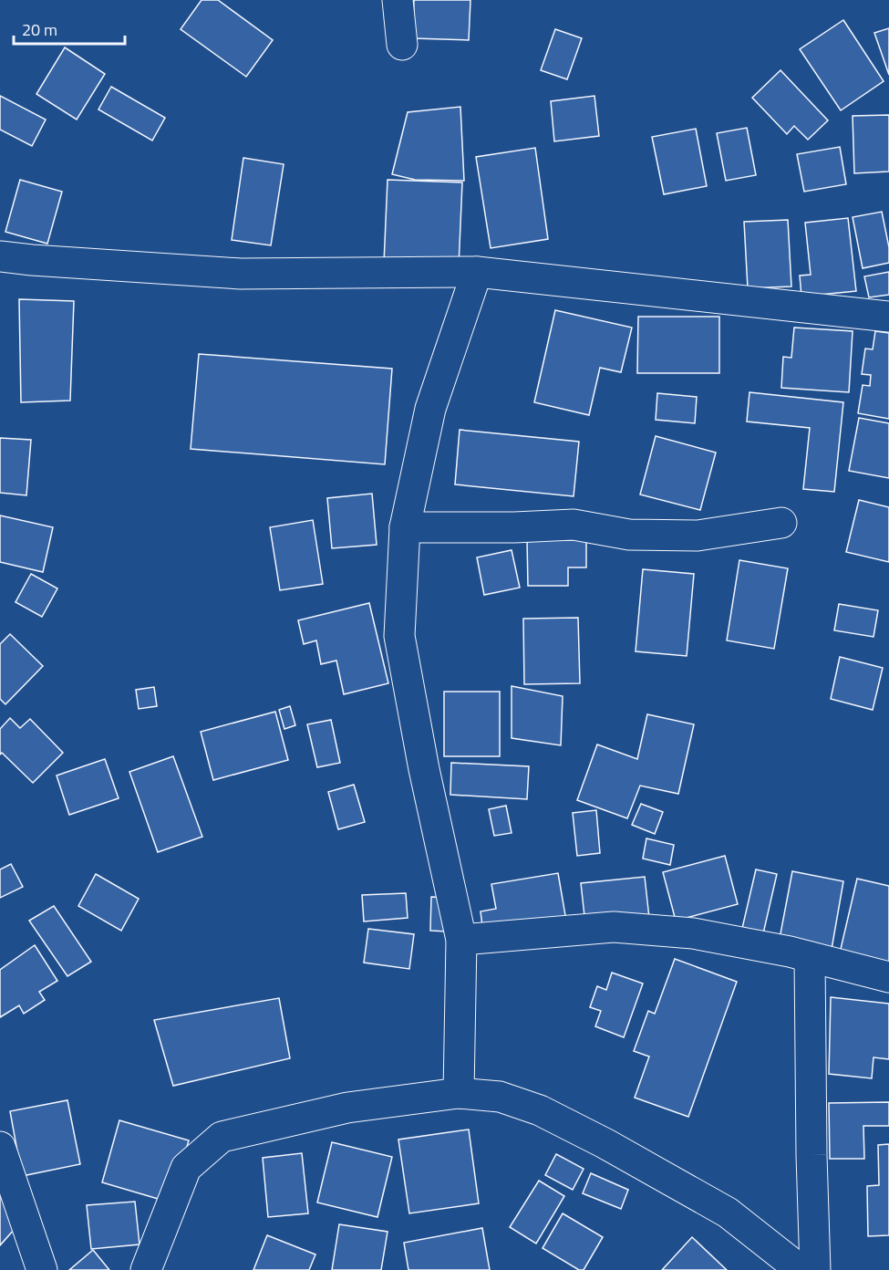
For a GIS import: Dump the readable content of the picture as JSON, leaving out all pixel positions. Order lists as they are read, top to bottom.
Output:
{
  "scale_bar": "20 m"
}
